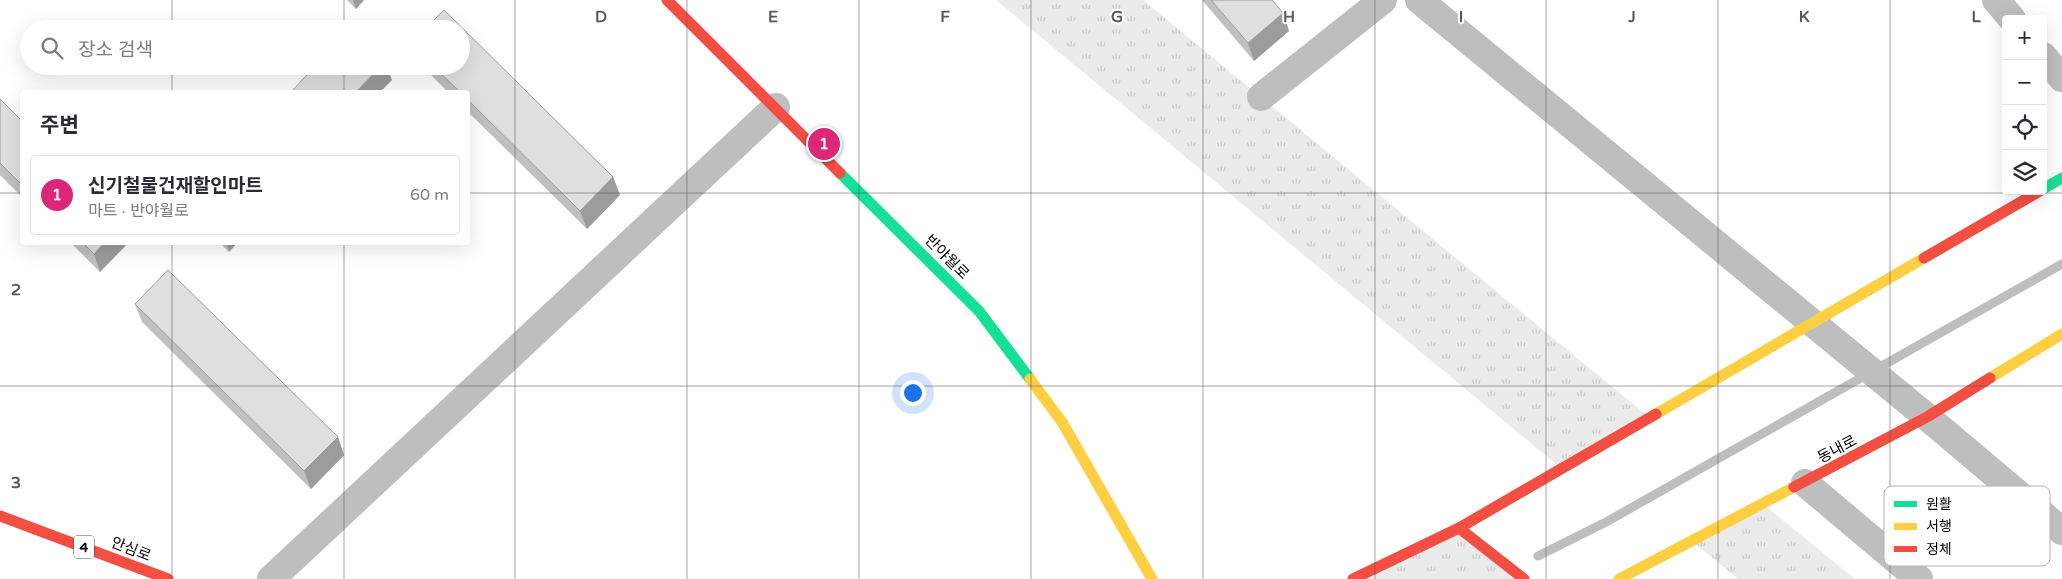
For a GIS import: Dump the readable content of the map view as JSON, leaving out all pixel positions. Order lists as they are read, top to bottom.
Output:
{
  "streets": {
    "street": [
      "반야월로",
      "동내로",
      "4",
      "안심로"
    ]
  },
  "legend": ["원활", "서행", "정체"],
  "page": {
    "map_buttons": ["+", "−"],
    "search": "장소 검색",
    "heading": "주변",
    "pins": "1",
    "list": [
      {
        "mark": "1",
        "name": "신기철물건재할인마트",
        "note": "마트 · 반야월로",
        "value": "60 m"
      }
    ]
  },
  "grid": {
    "columns": [
      "D",
      "E",
      "F",
      "G",
      "H",
      "I",
      "J",
      "K",
      "L"
    ],
    "rows": ["2", "3"]
  }
}
